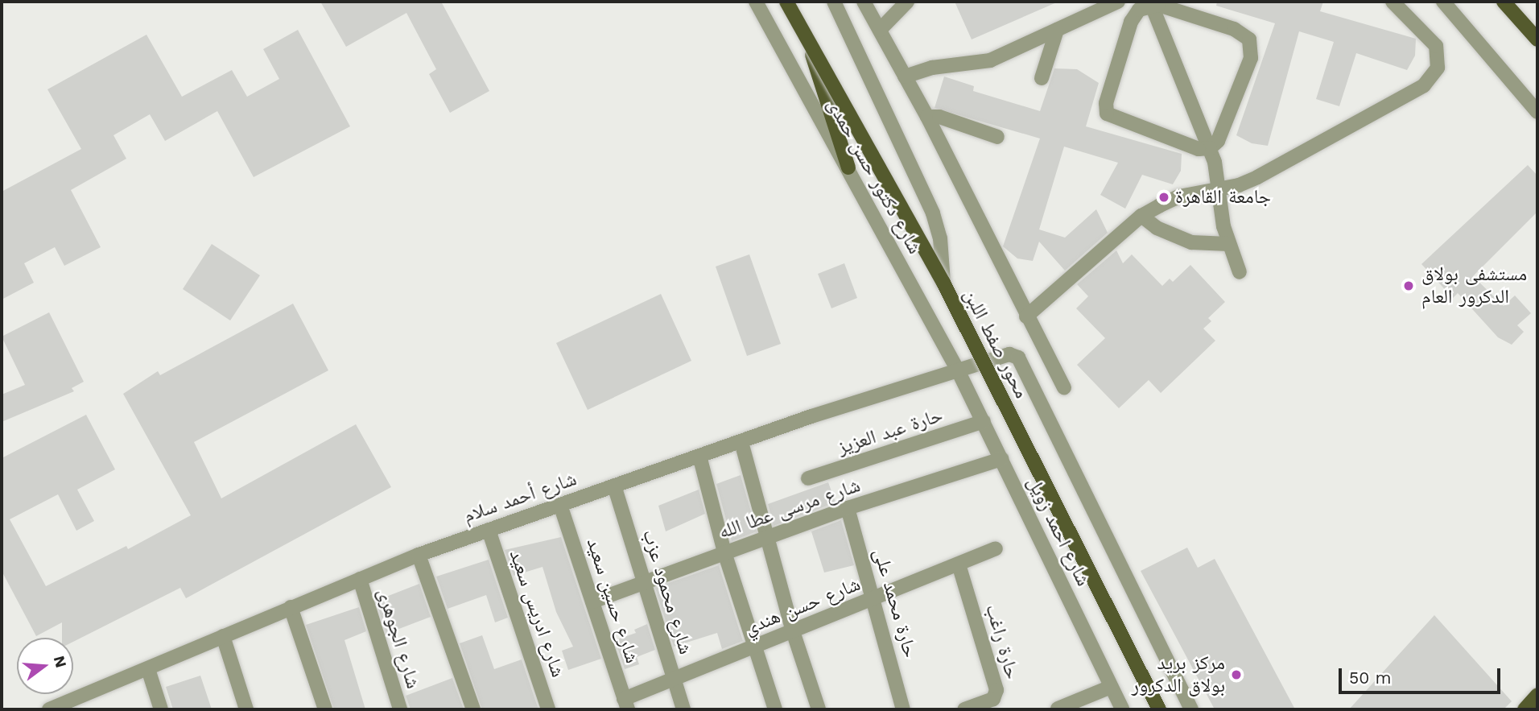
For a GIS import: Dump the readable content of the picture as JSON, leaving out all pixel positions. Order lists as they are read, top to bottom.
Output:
{
  "streets": {
    "main road": ["محور صفط اللبن"],
    "street": [
      "شارع دكتور حسن حمدى",
      "حارة عبد العزيز",
      "شارع أحمد سلام",
      "شارع مرسى عطا الله",
      "شارع احمد زويل",
      "شارع محمود عزب",
      "شارع حسين سعيد",
      "حارة محمد على",
      "شارع حسن هندي",
      "شارع ادريس سعيد",
      "شارع الجوهرى",
      "حارة راغب"
    ]
  },
  "crossings": [
    ["شارع دكتور حسن حمدى", "شارع أحمد سلام"],
    ["شارع دكتور حسن حمدى", "شارع احمد زويل"],
    ["حارة عبد العزيز", "شارع احمد زويل"],
    ["شارع أحمد سلام", "شارع احمد زويل"],
    ["شارع أحمد سلام", "شارع محمود عزب"],
    ["شارع أحمد سلام", "شارع حسين سعيد"],
    ["شارع أحمد سلام", "شارع ادريس سعيد"],
    ["شارع أحمد سلام", "شارع الجوهرى"],
    ["شارع مرسى عطا الله", "شارع احمد زويل"],
    ["شارع مرسى عطا الله", "شارع محمود عزب"],
    ["شارع مرسى عطا الله", "شارع حسين سعيد"],
    ["شارع مرسى عطا الله", "حارة محمد على"],
    ["شارع محمود عزب", "شارع حسن هندي"],
    ["شارع حسين سعيد", "شارع حسن هندي"],
    ["حارة محمد على", "شارع حسن هندي"],
    ["شارع حسن هندي", "حارة راغب"]
  ],
  "places": ["جامعة القاهرة", "مستشفى بولاق الدكرور العام", "مركز بريد بولاق الدكرور"],
  "scale_bar": "50 m",
  "north": "right"
}
